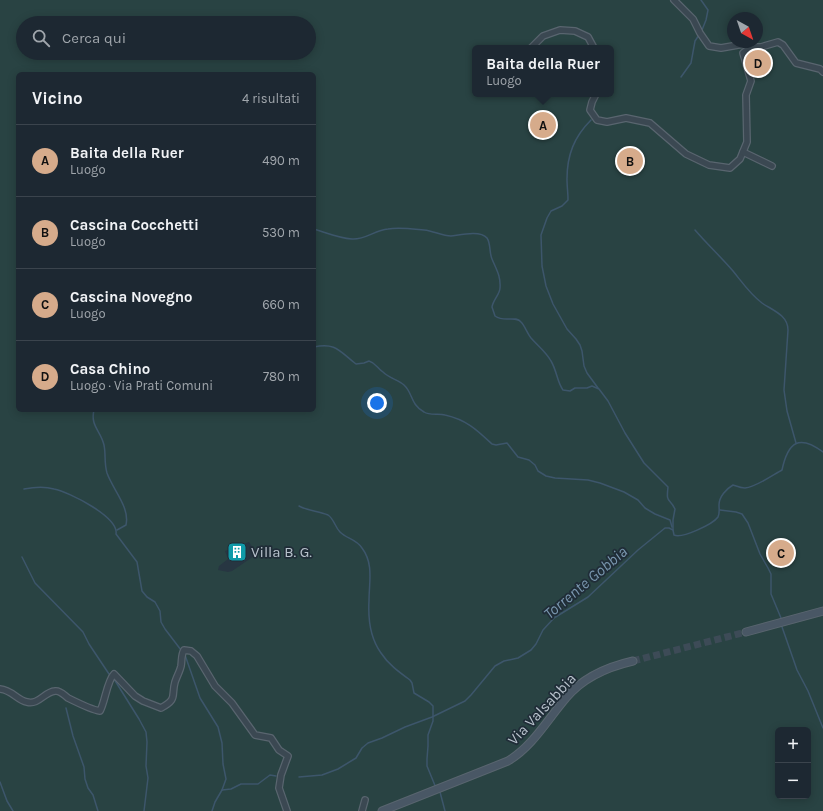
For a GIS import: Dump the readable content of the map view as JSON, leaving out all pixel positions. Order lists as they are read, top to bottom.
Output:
{
  "streets": {
    "main road": ["Via Valsabbia"]
  },
  "water": ["Torrente Gobbia"],
  "places": {
    "building": ["Villa B. G."]
  },
  "north": "bottom right",
  "page": {
    "search": "Cerca qui",
    "popup": ["Baita della Ruer", "Luogo"],
    "pins": [
      "D",
      "A",
      "B",
      "C"
    ],
    "heading": ["Vicino", "4 risultati"],
    "list": [
      {
        "mark": "A",
        "name": "Baita della Ruer",
        "note": "Luogo",
        "value": "490 m"
      },
      {
        "mark": "B",
        "name": "Cascina Cocchetti",
        "note": "Luogo",
        "value": "530 m"
      },
      {
        "mark": "C",
        "name": "Cascina Novegno",
        "note": "Luogo",
        "value": "660 m"
      },
      {
        "mark": "D",
        "name": "Casa Chino",
        "note": "Luogo · Via Prati Comuni",
        "value": "780 m"
      }
    ],
    "map_buttons": ["+", "−"]
  }
}
